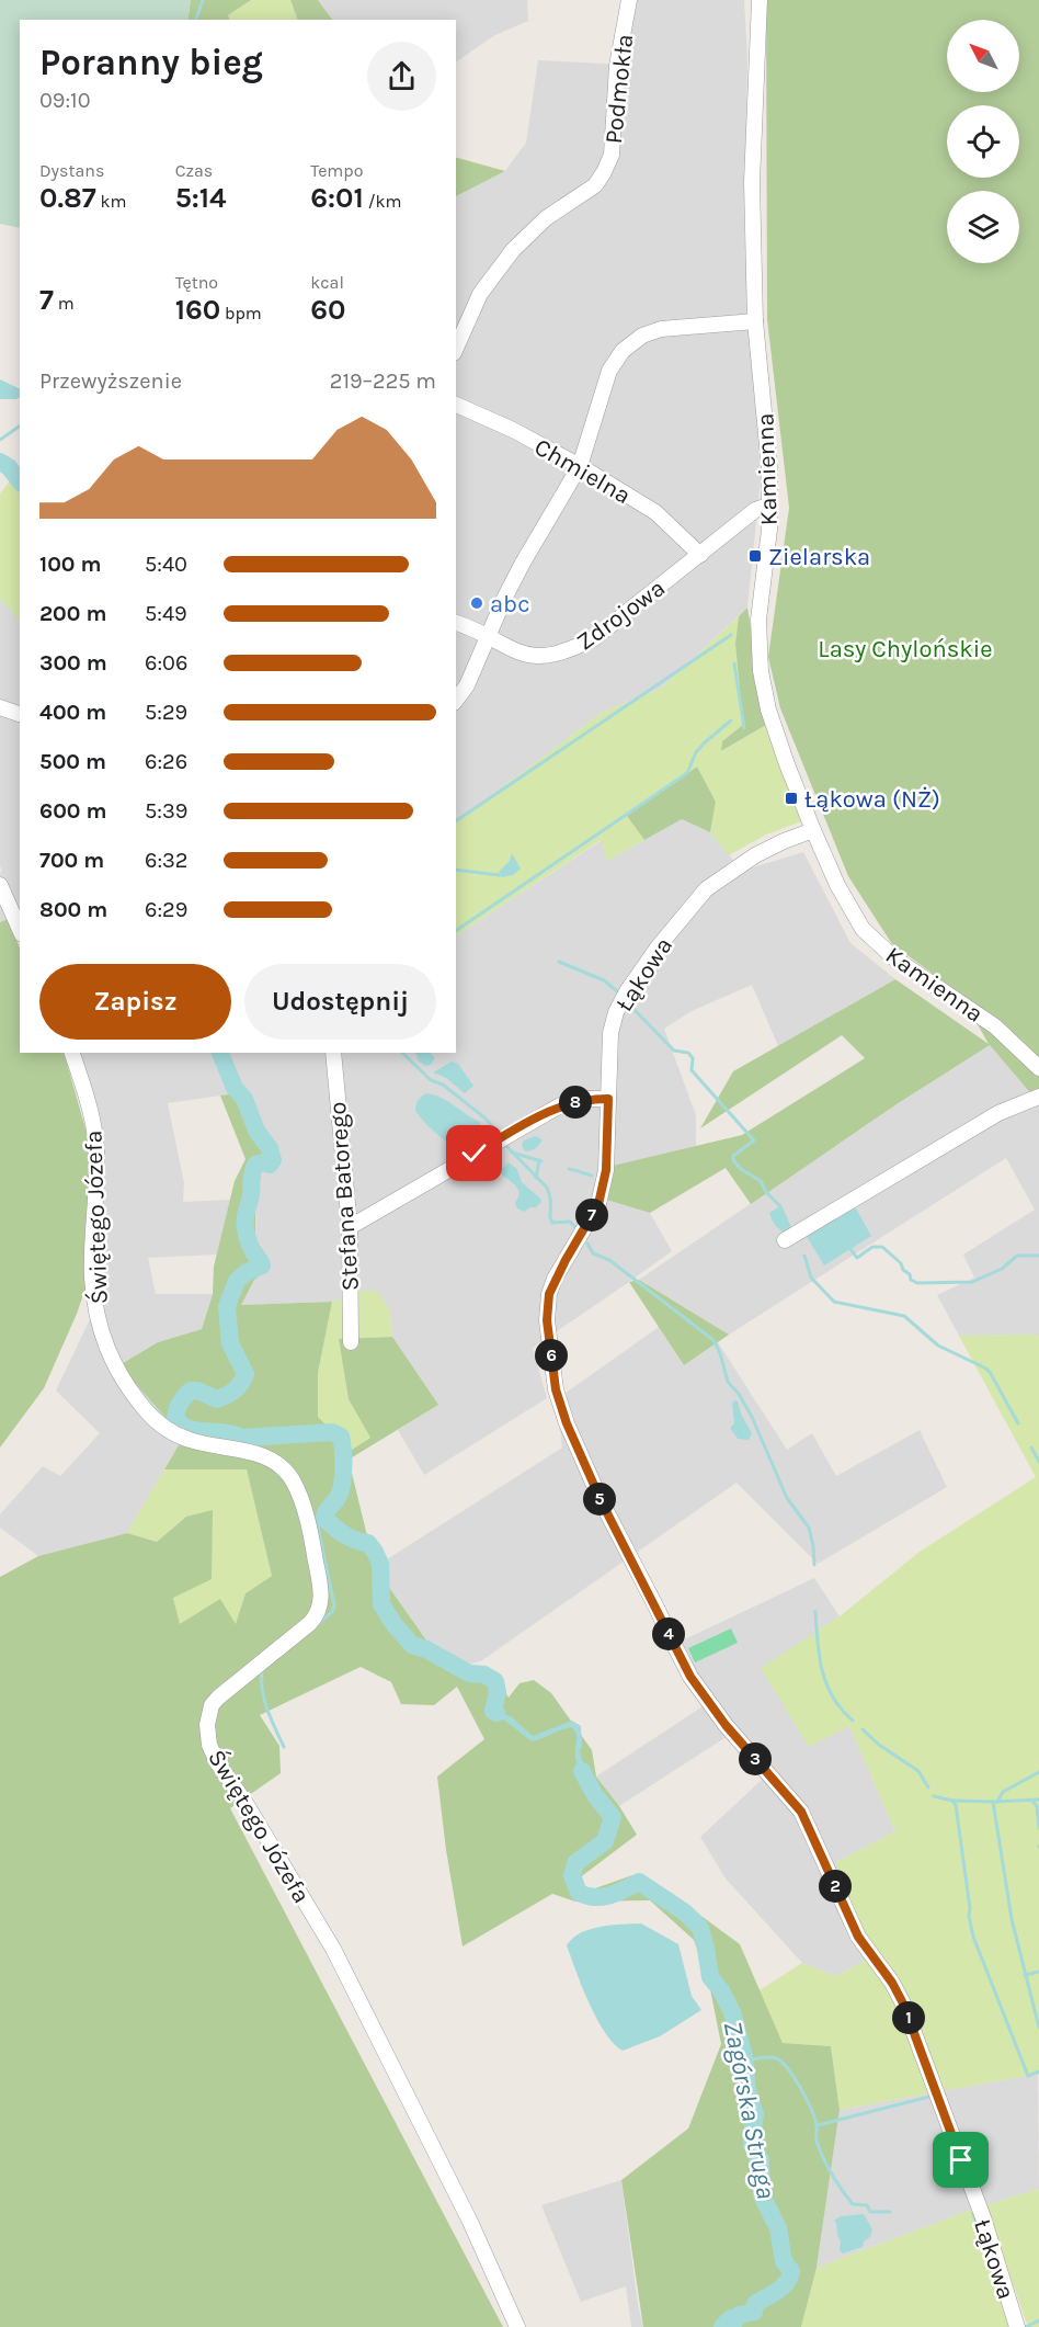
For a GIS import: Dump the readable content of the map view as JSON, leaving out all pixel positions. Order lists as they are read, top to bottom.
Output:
{
  "streets": {
    "street": [
      "Podmokła",
      "Kamienna",
      "Chmielna",
      "Zdrojowa",
      "Łąkowa",
      "Stefana Batorego",
      "Świętego Józefa"
    ]
  },
  "crossings": [
    ["Kamienna", "Zdrojowa"],
    ["Kamienna", "Łąkowa"],
    ["Chmielna", "Zdrojowa"]
  ],
  "water": ["Zagórska Struga"],
  "parks": ["Lasy Chylońskie"],
  "places": {
    "transit": ["Zielarska", "Łąkowa (NŻ)"],
    "other": ["abc"]
  },
  "north": "top left",
  "page": {
    "heading": ["Poranny bieg", "09:10"],
    "stats": [
      ["Dystans", "0.87 km"],
      ["Czas", "5:14"],
      ["Tempo", "6:01 /km"],
      ["7 m"],
      ["Tętno", "160 bpm"],
      ["kcal", "60"]
    ],
    "chart": ["Przewyższenie", "219–225 m"],
    "list": [
      {
        "name": "100 m",
        "note": "5:40"
      },
      {
        "name": "200 m",
        "note": "5:49"
      },
      {
        "name": "300 m",
        "note": "6:06"
      },
      {
        "name": "400 m",
        "note": "5:29"
      },
      {
        "name": "500 m",
        "note": "6:26"
      },
      {
        "name": "600 m",
        "note": "5:39"
      },
      {
        "name": "700 m",
        "note": "6:32"
      },
      {
        "name": "800 m",
        "note": "6:29"
      }
    ],
    "buttons": ["Zapisz", "Udostępnij"],
    "pins": [
      "8",
      "7",
      "6",
      "5",
      "4",
      "3",
      "2",
      "1"
    ]
  }
}
